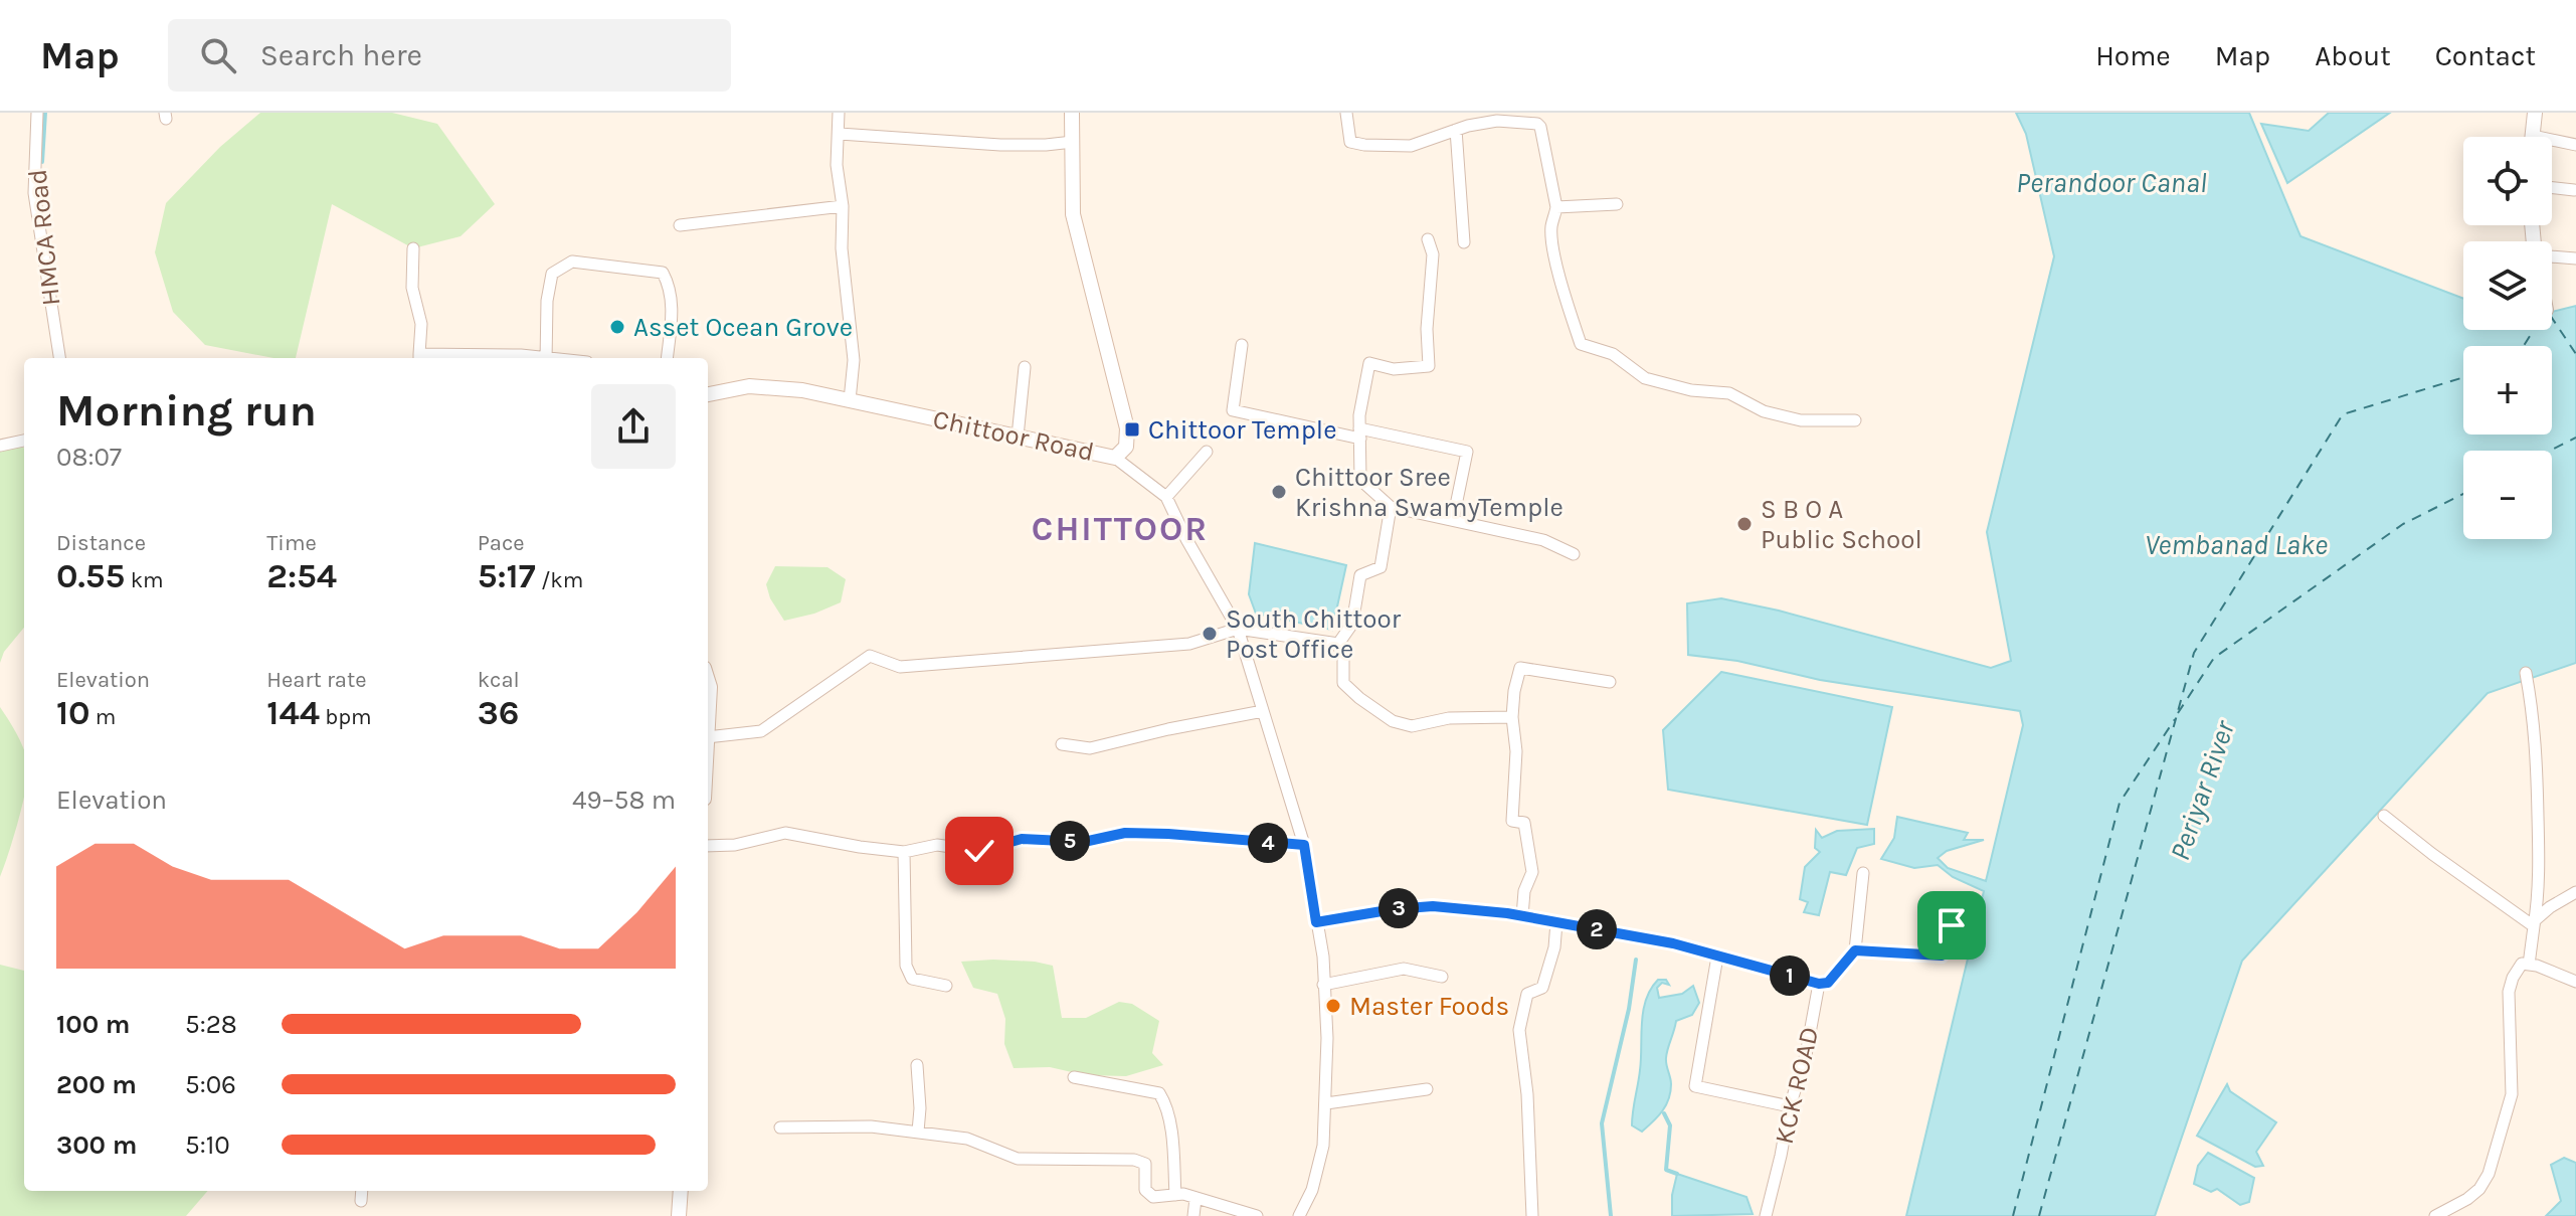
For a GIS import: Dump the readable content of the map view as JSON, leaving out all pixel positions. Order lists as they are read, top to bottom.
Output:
{
  "streets": {
    "main road": ["Chittoor Road"],
    "street": ["HMCA Road", "KCK ROAD"]
  },
  "districts": ["CHITTOOR"],
  "water": ["Perandoor Canal", "Vembanad Lake", "Periyar River"],
  "places": {
    "other": [
      "Asset Ocean Grove",
      "Chittoor Sree Krishna SwamyTemple",
      "S B O A Public School",
      "South Chittoor Post Office",
      "Master Foods"
    ],
    "transit": ["Chittoor Temple"]
  },
  "page": {
    "header": "Map",
    "search": "Search here",
    "nav": [
      "Home",
      "Map",
      "About",
      "Contact"
    ],
    "map_buttons": ["+", "−"],
    "heading": ["Morning run", "08:07"],
    "stats": [
      ["Distance", "0.55 km"],
      ["Time", "2:54"],
      ["Pace", "5:17 /km"],
      ["Elevation", "10 m"],
      ["Heart rate", "144 bpm"],
      ["kcal", "36"]
    ],
    "chart": ["Elevation", "49–58 m"],
    "pins": [
      "5",
      "4",
      "3",
      "2",
      "1"
    ],
    "list": [
      {
        "name": "100 m",
        "note": "5:28"
      },
      {
        "name": "200 m",
        "note": "5:06"
      },
      {
        "name": "300 m",
        "note": "5:10"
      }
    ]
  }
}
